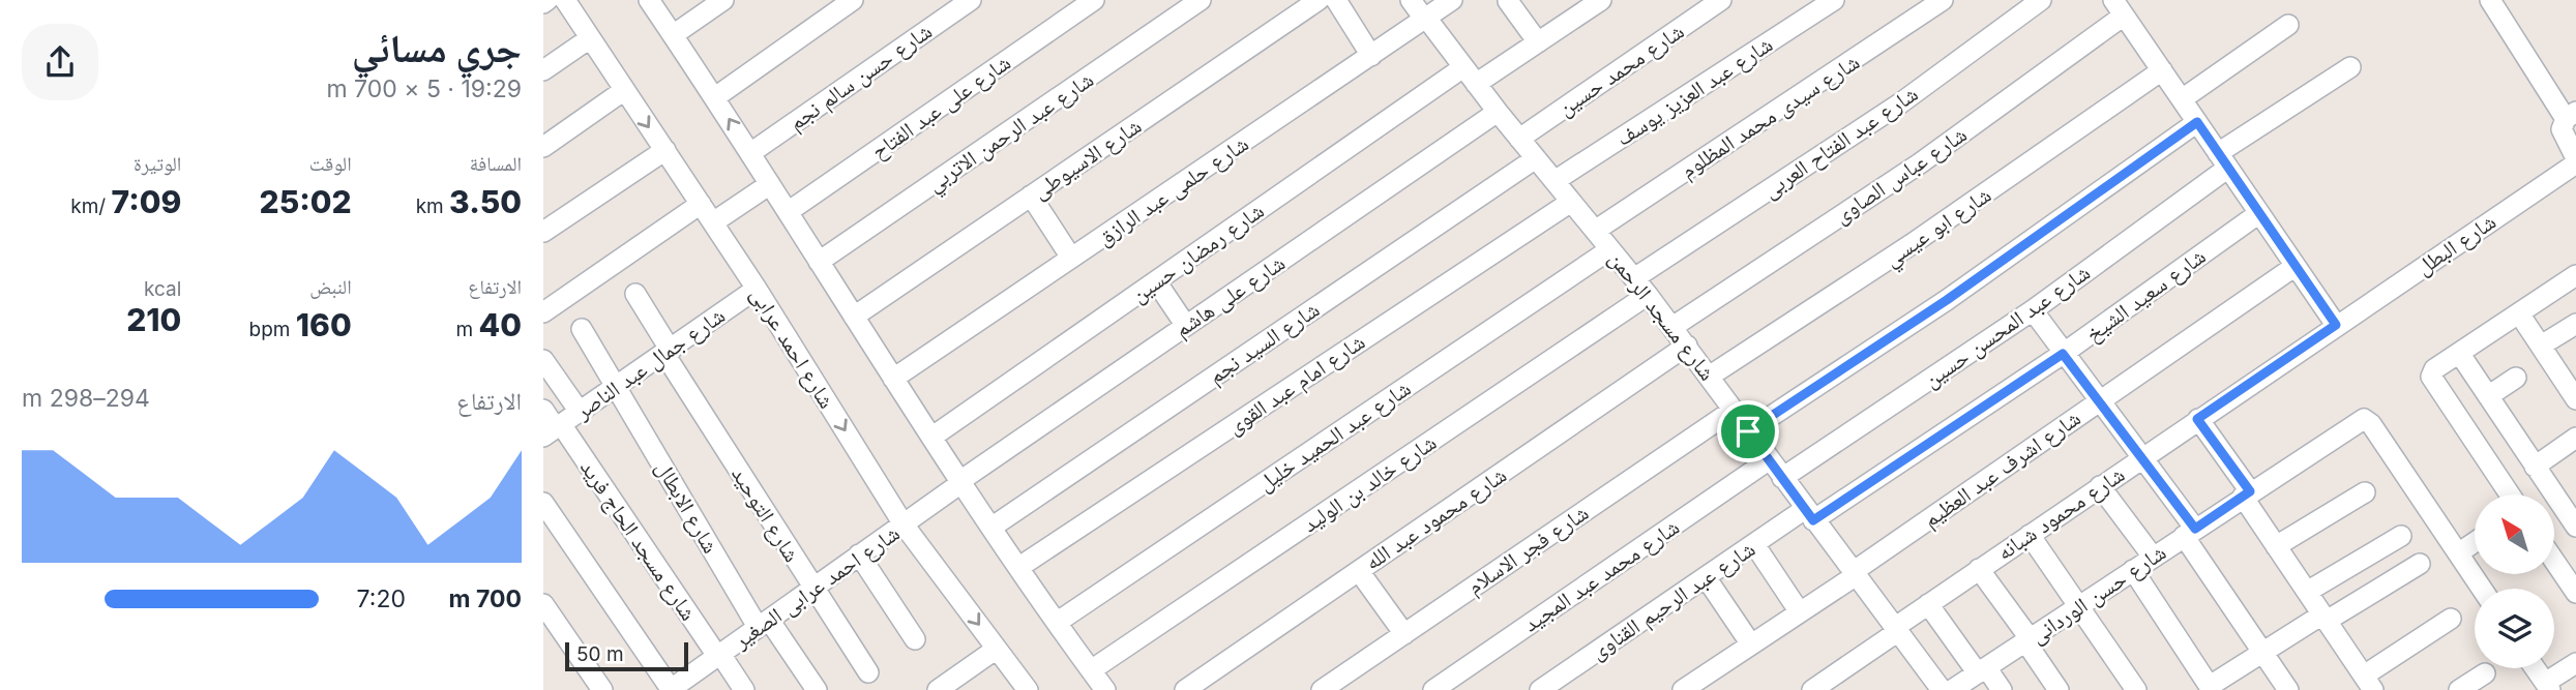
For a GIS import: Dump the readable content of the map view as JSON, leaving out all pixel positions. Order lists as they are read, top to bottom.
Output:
{
  "streets": {
    "street": [
      "شارع محمد حسين",
      "شارع حسن سالم نجم",
      "شارع عبد العزيز يوسف",
      "شارع على عبد الفتاح",
      "شارع سيدى محمد المظلوم",
      "شارع عبد الرحمن الاتربي",
      "شارع عبد الفتاح العربى",
      "شارع الاسيوطى",
      "شارع عباس الصاوى",
      "شارع حلمى عبد الرازق",
      "شارع ابو عيسي",
      "شارع البطل",
      "شارع رمضان حسين",
      "شارع سعيد الشيخ",
      "شارع على هاشم",
      "شارع مسجد الرحمن",
      "شارع عبد المحسن حسين",
      "شارع السيد نجم",
      "شارع احمد عرابى",
      "شارع جمال عبد الناصر",
      "شارع امام عبد القوى",
      "شارع عبد الحميد خليل",
      "شارع اشرف عبد العظيم",
      "شارع خالد بن الوليد",
      "شارع الابطال",
      "شارع محمود شبانه",
      "شارع التوحيد",
      "شارع محمود عبد الله",
      "شارع مسجد الحاج فريد",
      "شارع فجر الاسلام",
      "شارع محمد عبد المجيد",
      "شارع احمد عرابى الصغير",
      "شارع حسن الوردانى",
      "شارع عبد الرحيم القناوى"
    ]
  },
  "crossings": [
    ["شارع محمد حسين", "شارع مسجد الرحمن"],
    ["شارع عبد العزيز يوسف", "شارع مسجد الرحمن"],
    ["شارع سيدى محمد المظلوم", "شارع مسجد الرحمن"],
    ["شارع عبد الفتاح العربى", "شارع مسجد الرحمن"],
    ["شارع عباس الصاوى", "شارع مسجد الرحمن"],
    ["شارع حلمى عبد الرازق", "شارع مسجد الرحمن"],
    ["شارع ابو عيسي", "شارع مسجد الرحمن"],
    ["شارع البطل", "شارع محمود شبانه"],
    ["شارع رمضان حسين", "شارع مسجد الرحمن"],
    ["شارع سعيد الشيخ", "شارع مسجد الرحمن"],
    ["شارع سعيد الشيخ", "شارع عبد الرحيم القناوى"],
    ["شارع على هاشم", "شارع مسجد الرحمن"],
    ["شارع على هاشم", "شارع احمد عرابى الصغير"],
    ["شارع مسجد الرحمن", "شارع عبد المحسن حسين"],
    ["شارع مسجد الرحمن", "شارع السيد نجم"],
    ["شارع مسجد الرحمن", "شارع امام عبد القوى"],
    ["شارع مسجد الرحمن", "شارع عبد الحميد خليل"],
    ["شارع مسجد الرحمن", "شارع اشرف عبد العظيم"],
    ["شارع مسجد الرحمن", "شارع خالد بن الوليد"],
    ["شارع مسجد الرحمن", "شارع محمود شبانه"],
    ["شارع مسجد الرحمن", "شارع محمود عبد الله"],
    ["شارع مسجد الرحمن", "شارع فجر الاسلام"],
    ["شارع مسجد الرحمن", "شارع محمد عبد المجيد"],
    ["شارع مسجد الرحمن", "شارع حسن الوردانى"],
    ["شارع مسجد الرحمن", "شارع عبد الرحيم القناوى"],
    ["شارع احمد عرابى", "شارع جمال عبد الناصر"],
    ["شارع احمد عرابى", "شارع احمد عرابى الصغير"],
    ["شارع جمال عبد الناصر", "شارع الابطال"],
    ["شارع جمال عبد الناصر", "شارع التوحيد"],
    ["شارع جمال عبد الناصر", "شارع مسجد الحاج فريد"],
    ["شارع الابطال", "شارع احمد عرابى الصغير"],
    ["شارع التوحيد", "شارع احمد عرابى الصغير"],
    ["شارع مسجد الحاج فريد", "شارع احمد عرابى الصغير"]
  ],
  "scale_bar": "50 m",
  "north": "top left",
  "page": {
    "heading": ["جري مسائي", "19:29 · 5 × 700 m"],
    "stats": [
      ["المسافة", "3.50 km"],
      ["الوقت", "25:02"],
      ["الوتيرة", "7:09 /km"],
      ["الارتفاع", "40 m"],
      ["النبض", "160 bpm"],
      ["kcal", "210"]
    ],
    "chart": ["الارتفاع", "294–298 m"],
    "list": [
      {
        "name": "700 m",
        "note": "7:20"
      }
    ],
    "scale": "50 m"
  }
}
